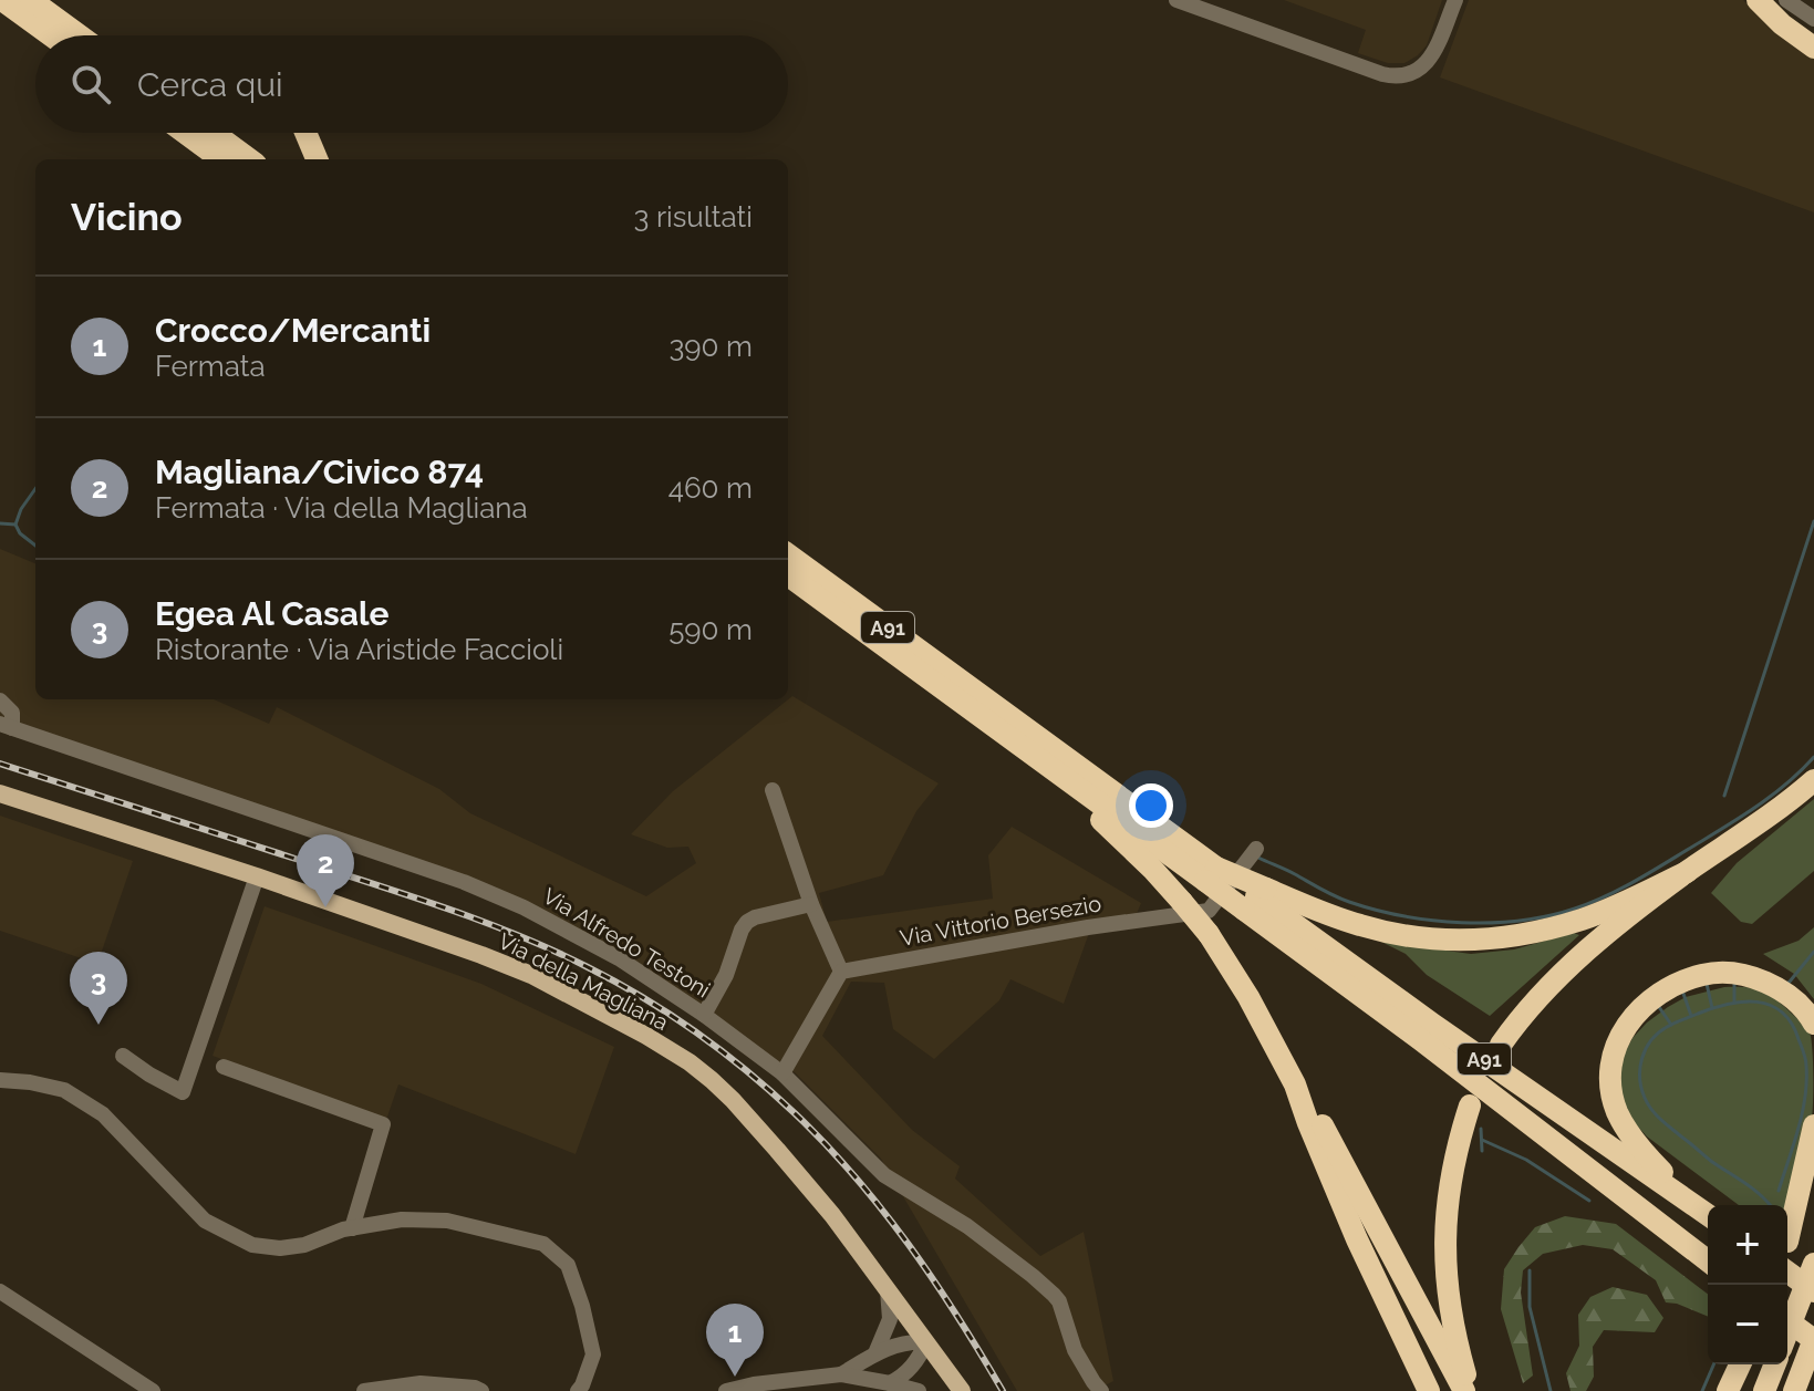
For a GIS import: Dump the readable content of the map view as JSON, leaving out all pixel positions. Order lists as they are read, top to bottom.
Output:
{
  "streets": {
    "highway": ["A91"],
    "main road": ["Via della Magliana"],
    "street": ["Via Vittorio Bersezio", "Via Alfredo Testoni"]
  },
  "page": {
    "search": "Cerca qui",
    "heading": ["Vicino", "3 risultati"],
    "list": [
      {
        "mark": "1",
        "name": "Crocco/Mercanti",
        "note": "Fermata",
        "value": "390 m"
      },
      {
        "mark": "2",
        "name": "Magliana/Civico 874",
        "note": "Fermata · Via della Magliana",
        "value": "460 m"
      },
      {
        "mark": "3",
        "name": "Egea Al Casale",
        "note": "Ristorante · Via Aristide Faccioli",
        "value": "590 m"
      }
    ],
    "pins": ["2", "3", "1"],
    "map_buttons": ["+", "−"]
  }
}
